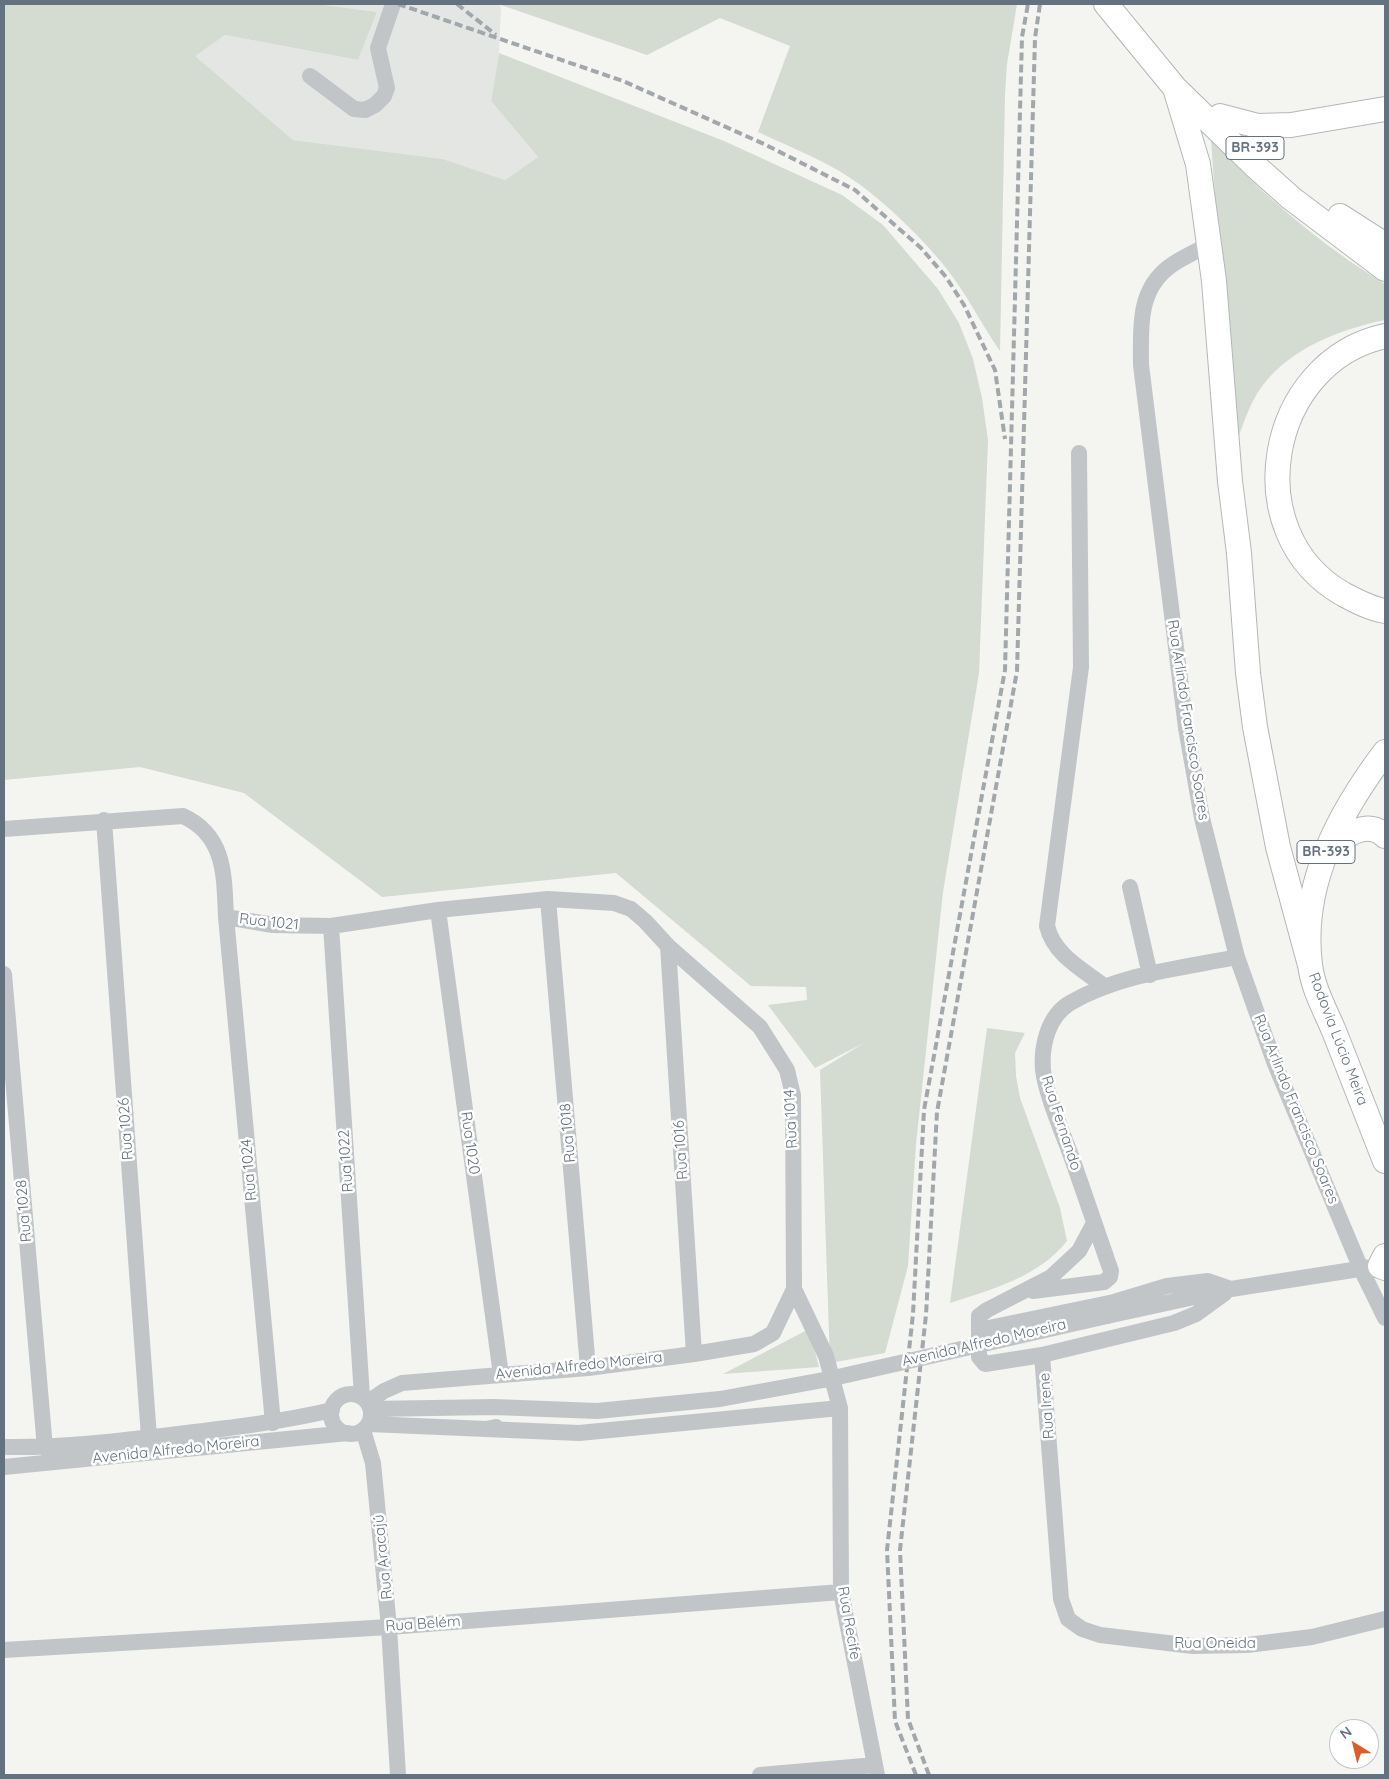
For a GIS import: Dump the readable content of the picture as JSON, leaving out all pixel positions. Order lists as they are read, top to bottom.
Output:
{
  "streets": {
    "highway": ["BR-393", "Rodovia Lúcio Meira"],
    "street": [
      "Rua Arlindo Francisco Soares",
      "Rua 1021",
      "Rua 1014",
      "Rua Fernando",
      "Rua 1026",
      "Rua 1018",
      "Rua 1020",
      "Rua 1016",
      "Rua 1022",
      "Rua 1024",
      "Rua 1028",
      "Avenida Alfredo Moreira",
      "Rua Irene",
      "Rua Aracajú",
      "Rua Recife",
      "Rua Belém",
      "Rua Oneida"
    ]
  },
  "crossings": [
    ["Rua Arlindo Francisco Soares", "Rua Fernando"],
    ["Rua Arlindo Francisco Soares", "Avenida Alfredo Moreira"],
    ["Rua 1021", "Rua 1014"],
    ["Rua 1021", "Rua 1026"],
    ["Rua 1021", "Rua 1018"],
    ["Rua 1021", "Rua 1020"],
    ["Rua 1021", "Rua 1022"],
    ["Rua 1021", "Rua 1024"],
    ["Rua 1014", "Rua 1018"],
    ["Rua 1014", "Rua 1016"],
    ["Rua 1014", "Avenida Alfredo Moreira"],
    ["Rua 1014", "Rua Recife"],
    ["Rua Fernando", "Rua Irene"],
    ["Rua 1026", "Avenida Alfredo Moreira"],
    ["Rua 1018", "Avenida Alfredo Moreira"],
    ["Rua 1020", "Avenida Alfredo Moreira"],
    ["Rua 1016", "Avenida Alfredo Moreira"],
    ["Rua 1022", "Avenida Alfredo Moreira"],
    ["Rua 1022", "Rua Aracajú"],
    ["Rua 1024", "Avenida Alfredo Moreira"],
    ["Rua 1028", "Avenida Alfredo Moreira"],
    ["Avenida Alfredo Moreira", "Rua Aracajú"],
    ["Avenida Alfredo Moreira", "Rua Recife"],
    ["Rua Irene", "Rua Oneida"],
    ["Rua Aracajú", "Rua Belém"],
    ["Rua Recife", "Rua Belém"]
  ],
  "north": "top left"
}
